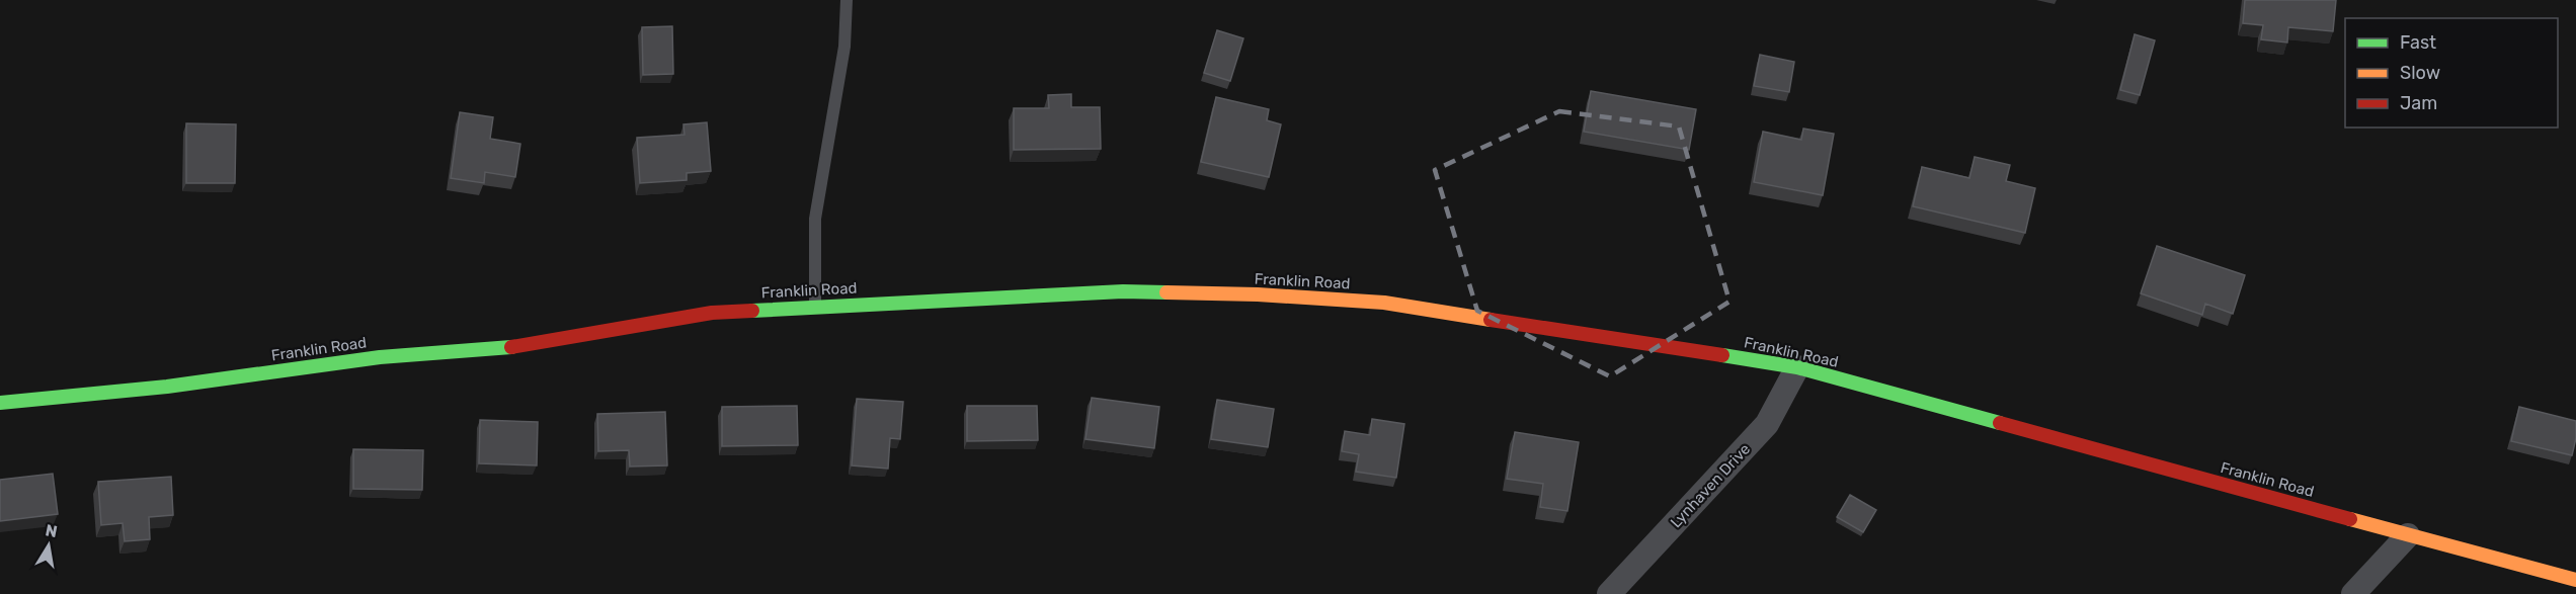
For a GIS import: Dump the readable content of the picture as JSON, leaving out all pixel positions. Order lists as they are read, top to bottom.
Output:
{
  "streets": {
    "main road": ["Franklin Road"],
    "street": ["Lynhaven Drive"]
  },
  "crossings": [
    ["Franklin Road", "Lynhaven Drive"]
  ],
  "legend": ["Fast", "Slow", "Jam"],
  "north": "top"
}
